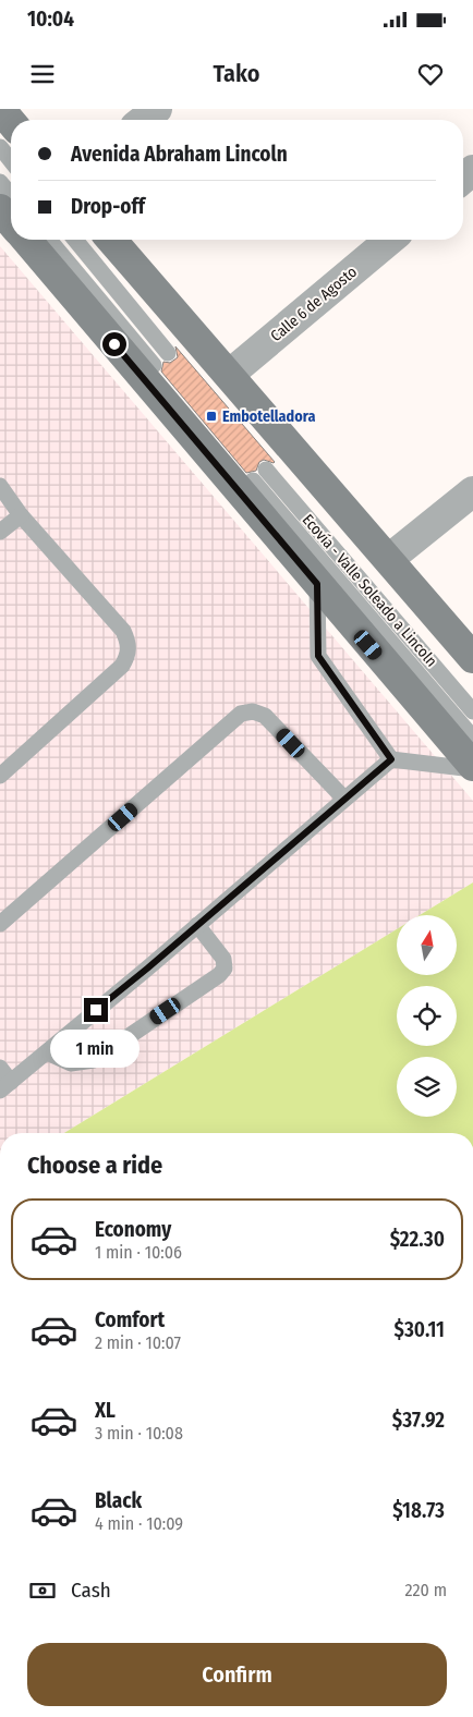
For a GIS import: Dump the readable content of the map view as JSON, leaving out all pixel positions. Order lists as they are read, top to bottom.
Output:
{
  "streets": {
    "street": ["Calle 6 de Agosto"],
    "lane": ["Ecovía - Valle Soleado a Lincoln"]
  },
  "places": {
    "transit": ["Embotelladora"]
  },
  "north": "top",
  "page": {
    "status": "10:04",
    "header": "Tako",
    "banner": ["Avenida Abraham Lincoln", "Drop-off"],
    "bubble": "1 min",
    "heading": "Choose a ride",
    "list": [
      {
        "name": "Economy",
        "note": "1 min · 10:06",
        "value": "$22.30"
      },
      {
        "name": "Comfort",
        "note": "2 min · 10:07",
        "value": "$30.11"
      },
      {
        "name": "XL",
        "note": "3 min · 10:08",
        "value": "$37.92"
      },
      {
        "name": "Black",
        "note": "4 min · 10:09",
        "value": "$18.73"
      }
    ],
    "pay": ["Cash", "220 m"],
    "buttons": "Confirm"
  }
}
